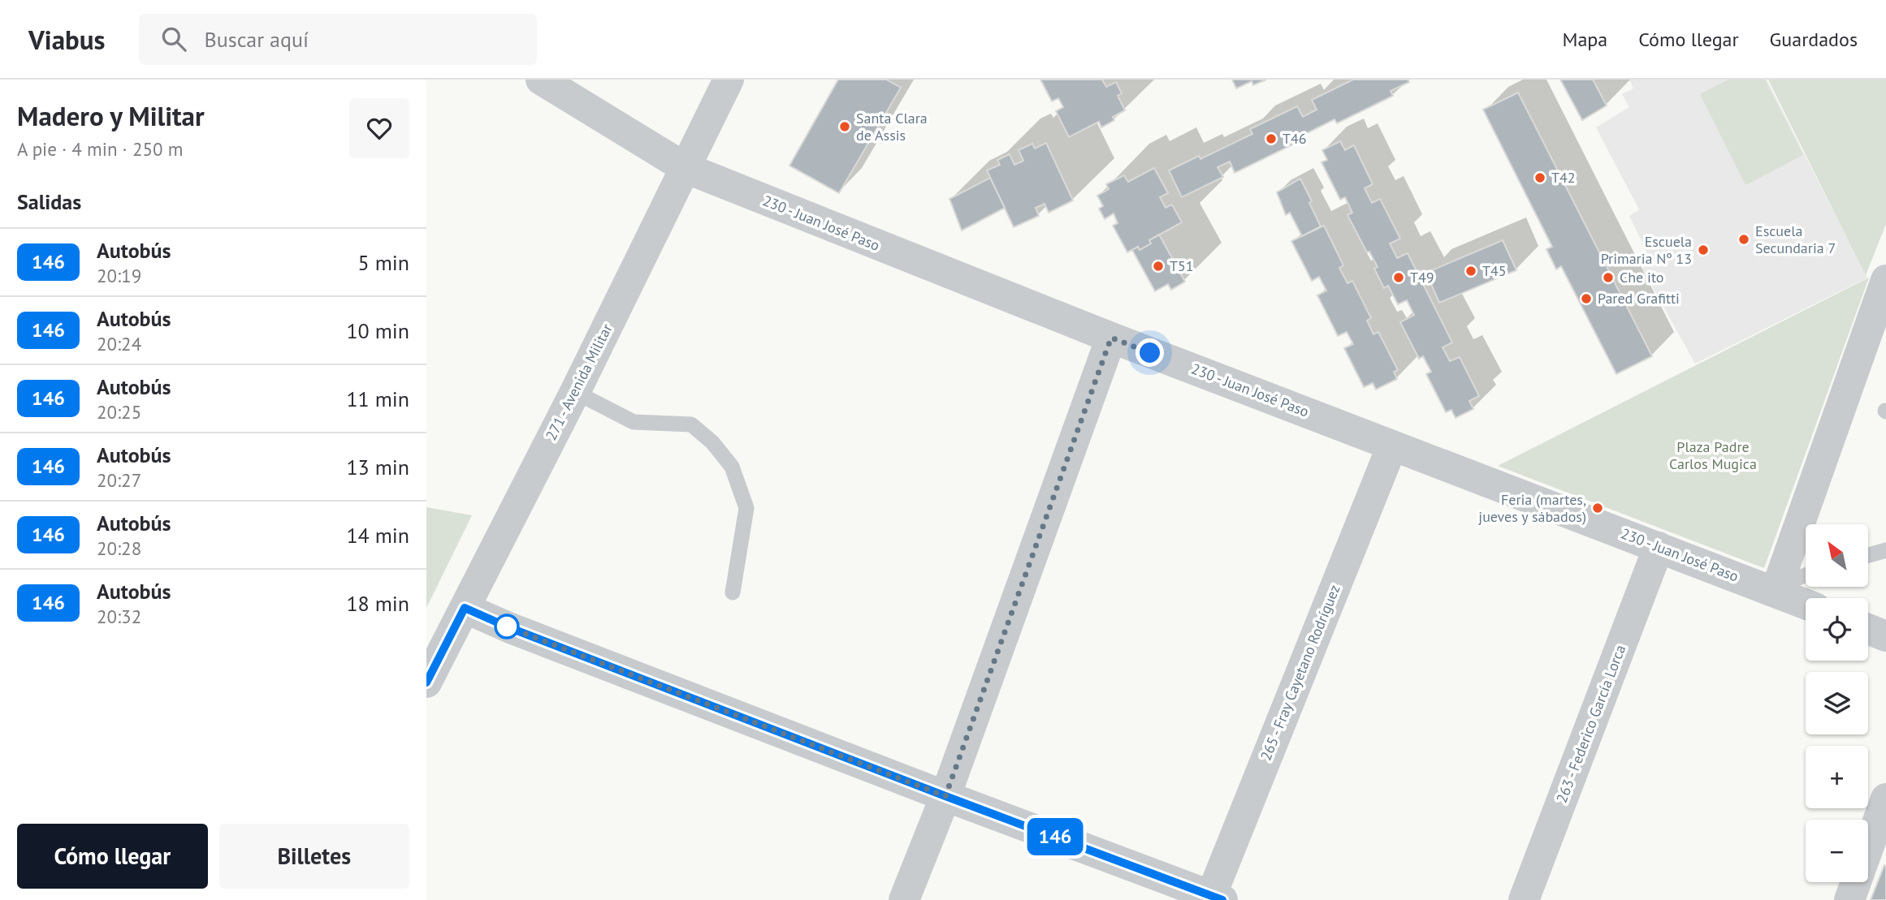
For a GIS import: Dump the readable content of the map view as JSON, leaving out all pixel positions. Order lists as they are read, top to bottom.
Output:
{
  "streets": {
    "street": [
      "230 - Juan José Paso",
      "271 - Avenida Militar",
      "265 - Fray Cayetano Rodríguez",
      "263 - Federico García Lorca"
    ]
  },
  "crossings": [
    ["230 - Juan José Paso", "271 - Avenida Militar"],
    ["230 - Juan José Paso", "265 - Fray Cayetano Rodríguez"],
    ["230 - Juan José Paso", "263 - Federico García Lorca"]
  ],
  "parks": ["Plaza Padre Carlos Mugica"],
  "places": [
    "Santa Clara de Assis",
    "T46",
    "T42",
    "Escuela Secundaria 7",
    "Escuela Primaria Nº 13",
    "T51",
    "T45",
    "T49",
    "Che ito",
    "Pared Grafitti",
    "Feria (martes, jueves y sábados)"
  ],
  "lines": ["bus line 146"],
  "north": "top left",
  "page": {
    "header": "Viabus",
    "search": "Buscar aquí",
    "nav": ["Mapa", "Cómo llegar", "Guardados"],
    "heading": [
      ["Madero y Militar", "A pie · 4 min · 250 m"],
      "Salidas"
    ],
    "on_map": "146",
    "list": [
      {
        "mark": "146",
        "name": "Autobús",
        "note": "20:19",
        "value": "5 min"
      },
      {
        "mark": "146",
        "name": "Autobús",
        "note": "20:24",
        "value": "10 min"
      },
      {
        "mark": "146",
        "name": "Autobús",
        "note": "20:25",
        "value": "11 min"
      },
      {
        "mark": "146",
        "name": "Autobús",
        "note": "20:27",
        "value": "13 min"
      },
      {
        "mark": "146",
        "name": "Autobús",
        "note": "20:28",
        "value": "14 min"
      },
      {
        "mark": "146",
        "name": "Autobús",
        "note": "20:32",
        "value": "18 min"
      }
    ],
    "map_buttons": ["+", "−"],
    "buttons": ["Cómo llegar", "Billetes"]
  }
}
